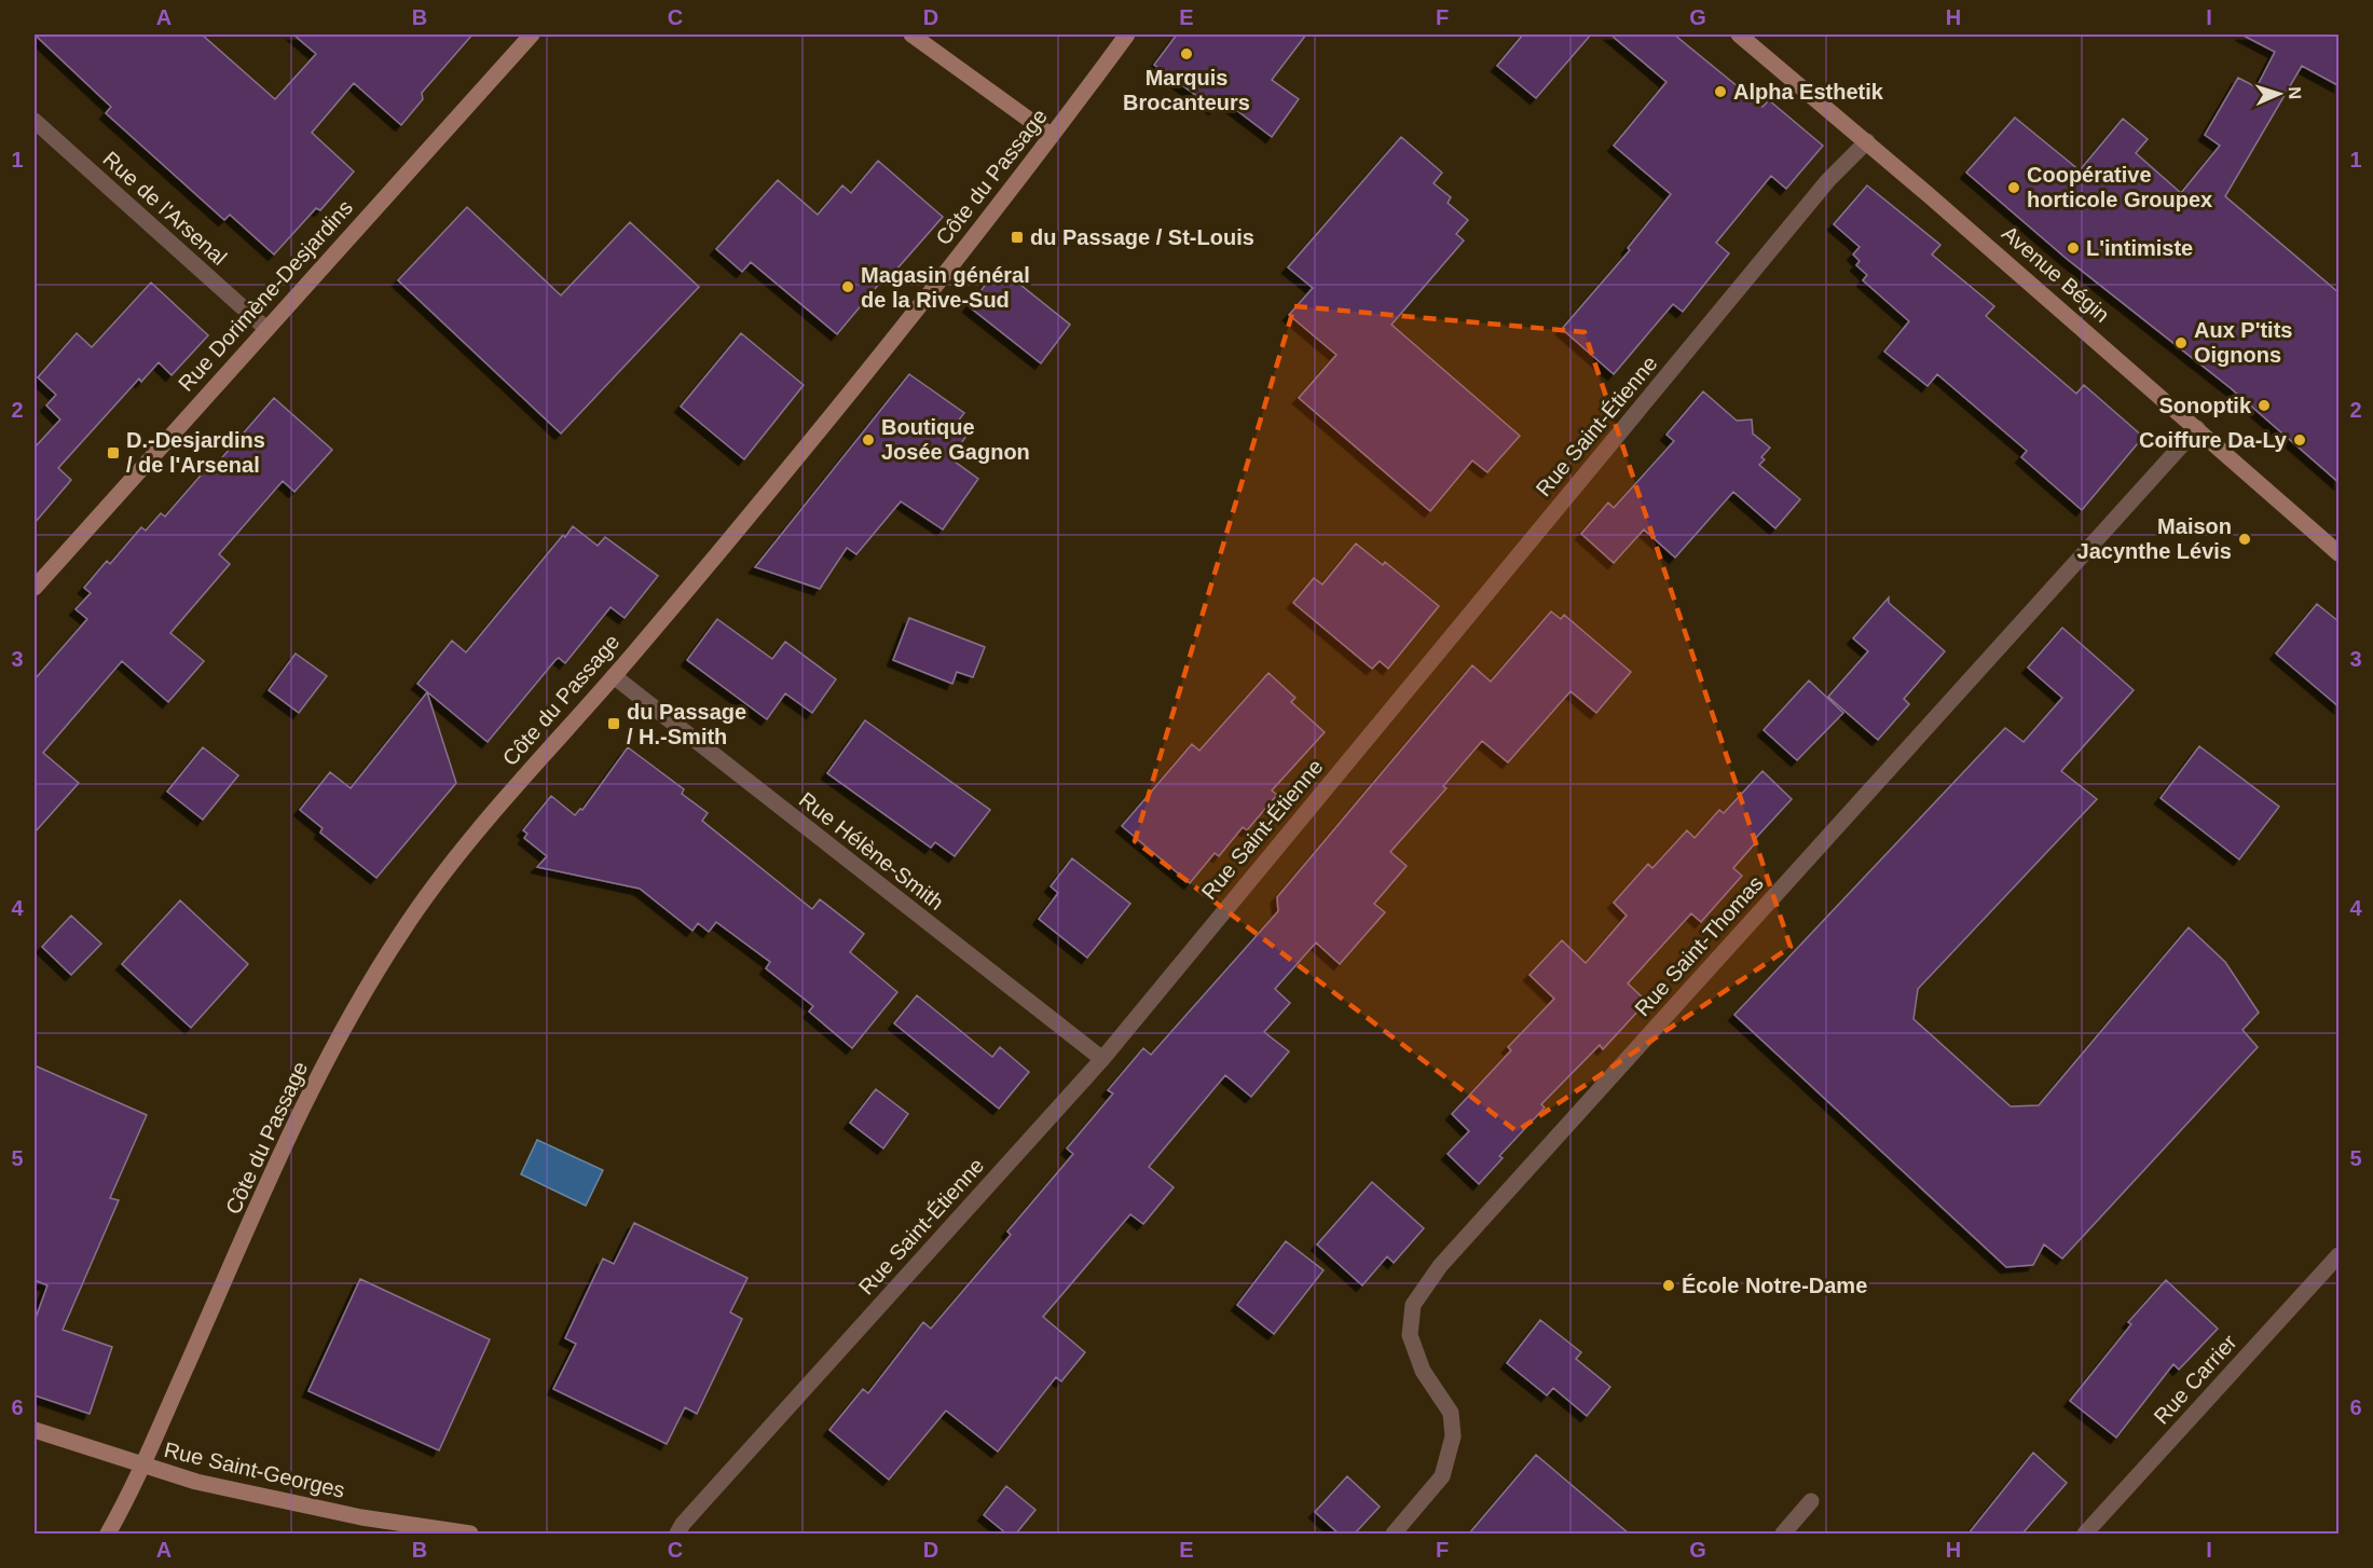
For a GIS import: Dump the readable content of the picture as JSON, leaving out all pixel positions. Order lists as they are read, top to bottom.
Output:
{
  "streets": {
    "main road": [
      "Côte du Passage",
      "Avenue Bégin",
      "Rue Dorimène-Desjardins",
      "Rue Saint-Georges"
    ],
    "street": [
      "Rue de l'Arsenal",
      "Rue Saint-Étienne",
      "Rue Hélène-Smith",
      "Rue Saint-Thomas",
      "Rue Carrier"
    ]
  },
  "crossings": [
    ["Côte du Passage", "Rue Hélène-Smith"],
    ["Côte du Passage", "Rue Saint-Georges"],
    ["Rue de l'Arsenal", "Rue Dorimène-Desjardins"],
    ["Avenue Bégin", "Rue Saint-Étienne"],
    ["Avenue Bégin", "Rue Saint-Thomas"],
    ["Rue Saint-Étienne", "Rue Hélène-Smith"]
  ],
  "places": {
    "other": [
      "Marquis Brocanteurs",
      "Alpha Esthetik",
      "Coopérative horticole Groupex",
      "L'intimiste",
      "Magasin général de la Rive-Sud",
      "Aux P'tits Oignons",
      "Sonoptik",
      "Boutique Josée Gagnon",
      "Coiffure Da-Ly",
      "Maison Jacynthe Lévis",
      "École Notre-Dame"
    ],
    "transit": ["du Passage / St-Louis", "D.-Desjardins / de l'Arsenal", "du Passage / H.-Smith"]
  },
  "north": "right",
  "grid": {
    "columns": [
      "A",
      "B",
      "C",
      "D",
      "E",
      "F",
      "G",
      "H",
      "I"
    ],
    "rows": [
      "1",
      "2",
      "3",
      "4",
      "5",
      "6"
    ]
  }
}
